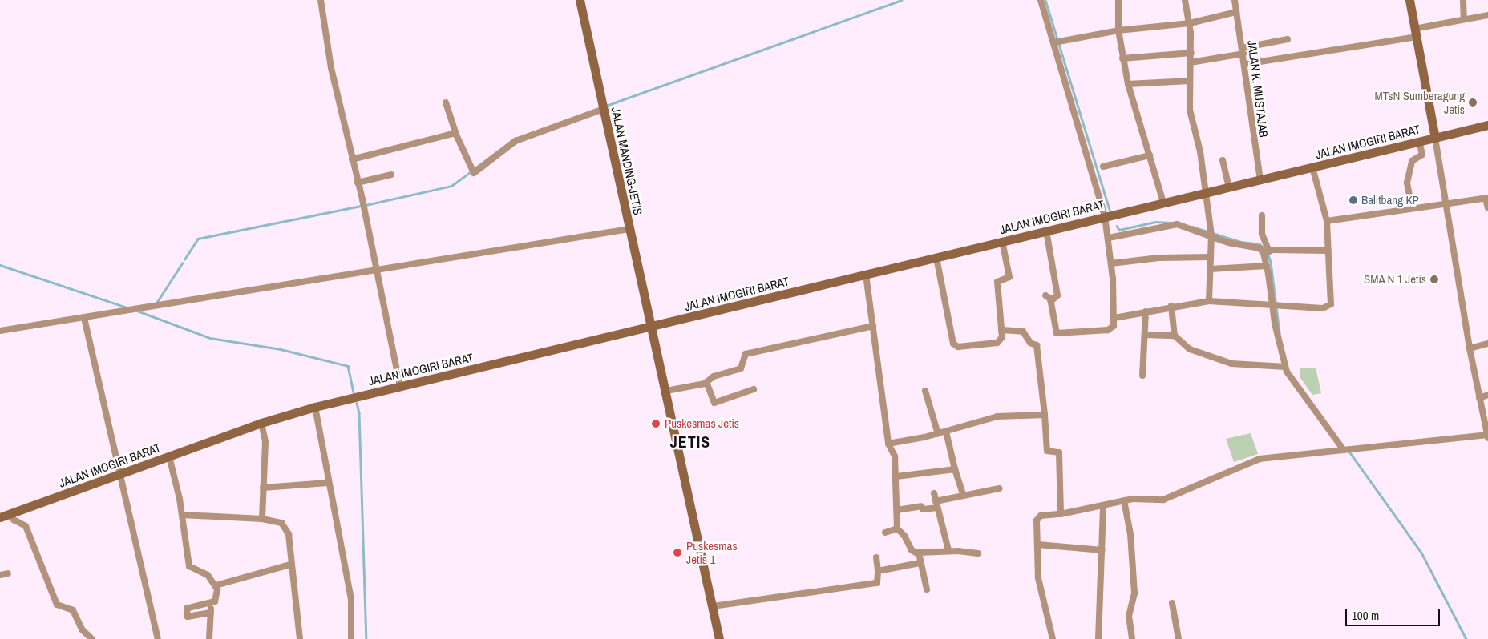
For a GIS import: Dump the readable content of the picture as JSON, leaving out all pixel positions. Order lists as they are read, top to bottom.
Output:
{
  "streets": {
    "main road": ["JALAN IMOGIRI BARAT", "JALAN MANDING-JETIS"],
    "street": ["JALAN K. MUSTAJAB"]
  },
  "crossings": [
    ["JALAN K. MUSTAJAB", "JALAN IMOGIRI BARAT"],
    ["JALAN IMOGIRI BARAT", "JALAN MANDING-JETIS"]
  ],
  "districts": ["JETIS"],
  "places": [
    "MTsN Sumberagung Jetis",
    "Balitbang KP",
    "SMA N 1 Jetis",
    "Puskesmas Jetis",
    "Puskesmas Jetis 1"
  ],
  "scale_bar": "100 m"
}
